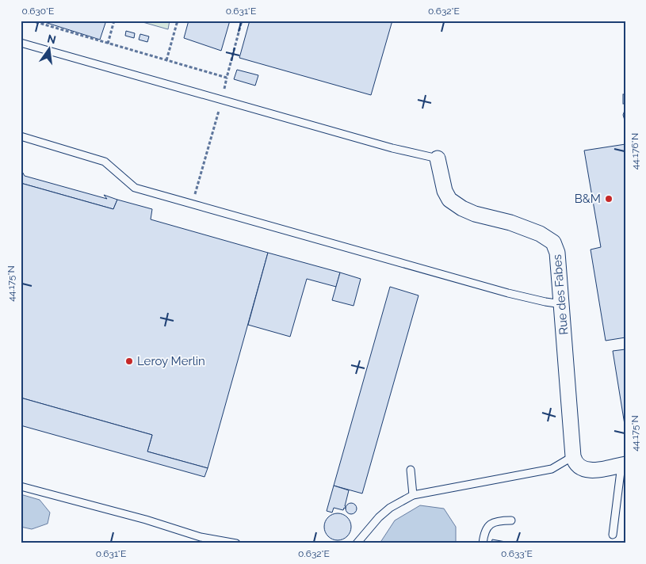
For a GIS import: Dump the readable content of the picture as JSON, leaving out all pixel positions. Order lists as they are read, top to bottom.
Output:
{
  "streets": {
    "street": ["Rue des Fabes"]
  },
  "places": ["B&M", "Leroy Merlin"],
  "north": "top",
  "coordinates": [
    "0.630°E",
    "0.631°E",
    "0.632°E",
    "44.176°N",
    "44.175°N",
    "0.633°E"
  ]
}
